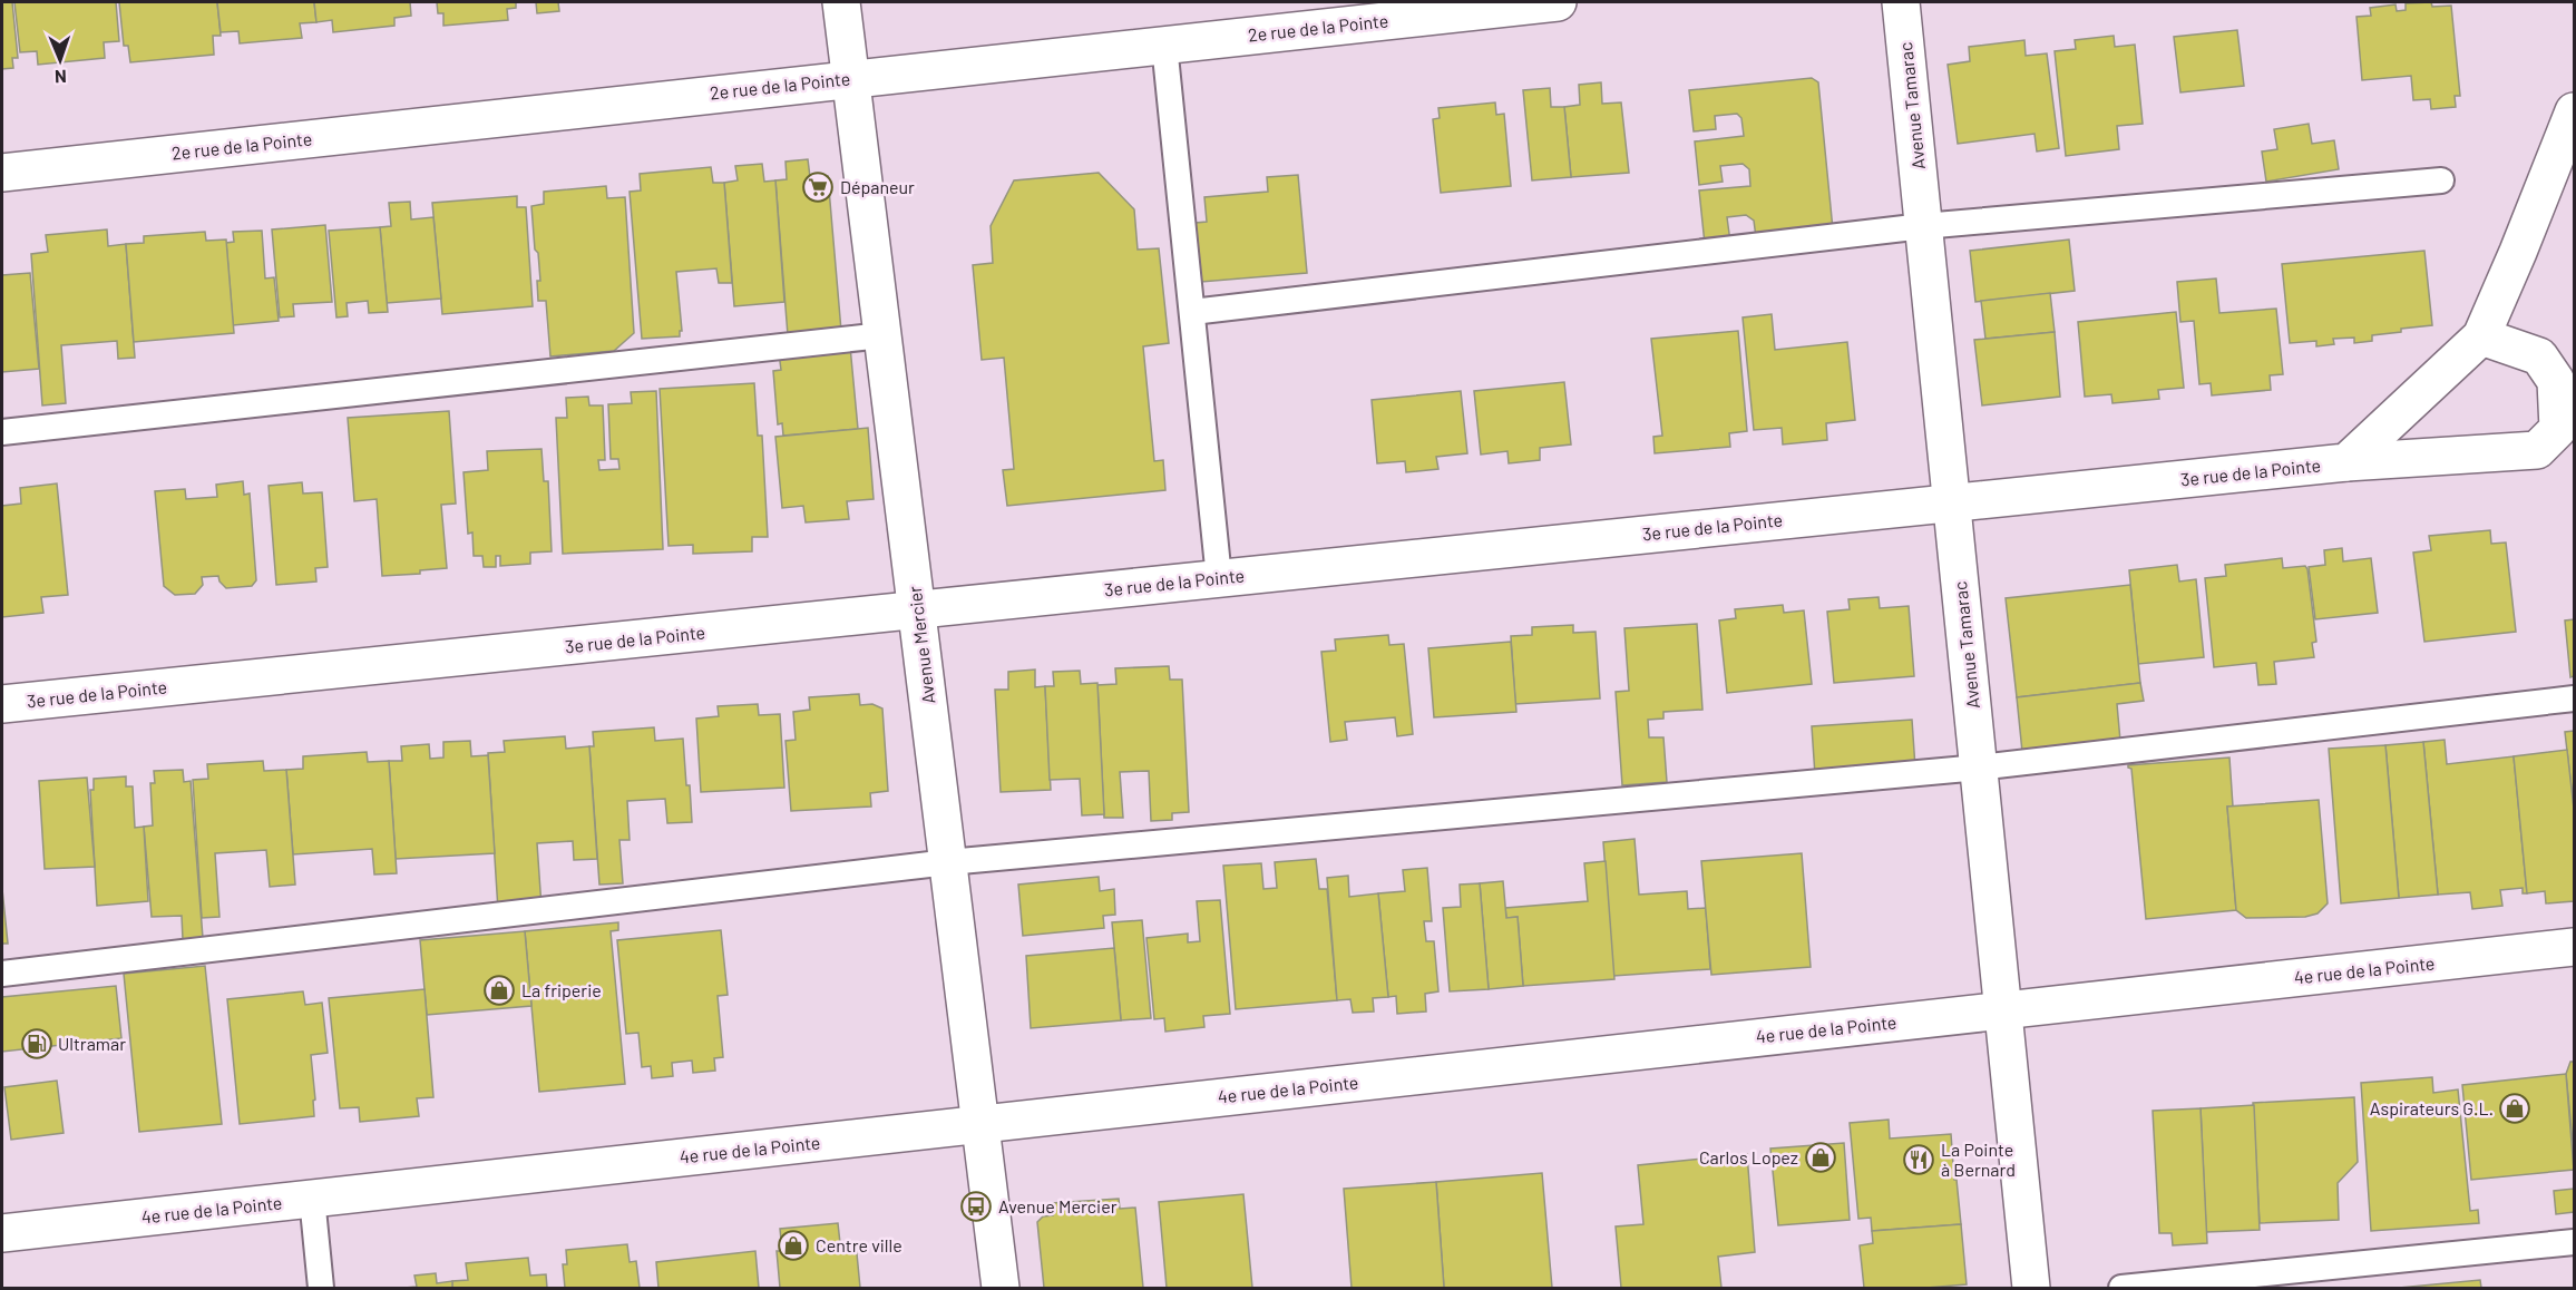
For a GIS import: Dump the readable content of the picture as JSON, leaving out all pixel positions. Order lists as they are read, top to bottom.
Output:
{
  "streets": {
    "street": [
      "2e rue de la Pointe",
      "Avenue Tamarac",
      "3e rue de la Pointe",
      "Avenue Mercier",
      "4e rue de la Pointe"
    ]
  },
  "crossings": [
    ["2e rue de la Pointe", "Avenue Mercier"],
    ["Avenue Tamarac", "3e rue de la Pointe"],
    ["Avenue Tamarac", "4e rue de la Pointe"],
    ["3e rue de la Pointe", "Avenue Mercier"],
    ["Avenue Mercier", "4e rue de la Pointe"]
  ],
  "places": {
    "supermarket": ["Dépaneur"],
    "shop": [
      "La friperie",
      "Aspirateurs G.L.",
      "Carlos Lopez",
      "Centre ville"
    ],
    "fuel station": ["Ultramar"],
    "restaurant": ["La Pointe à Bernard"],
    "bus stop": ["Avenue Mercier"]
  },
  "north": "bottom"
}
